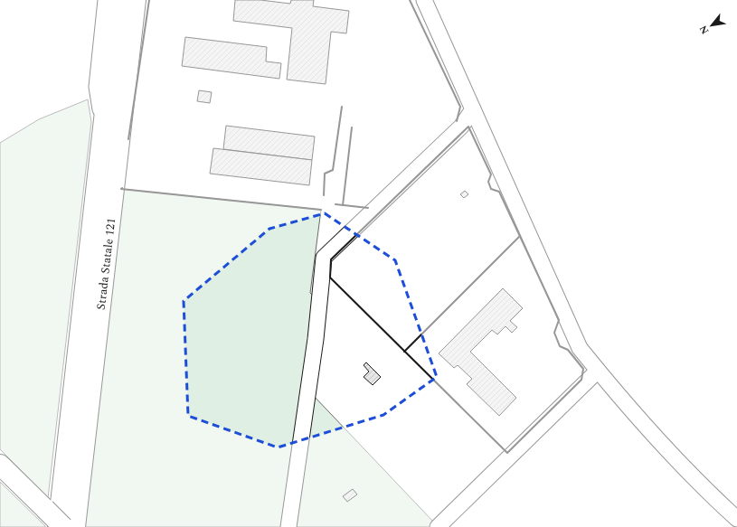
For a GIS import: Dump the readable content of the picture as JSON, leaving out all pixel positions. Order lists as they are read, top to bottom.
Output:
{
  "streets": {
    "main road": ["Strada Statale 121"]
  },
  "north": "bottom left"
}
